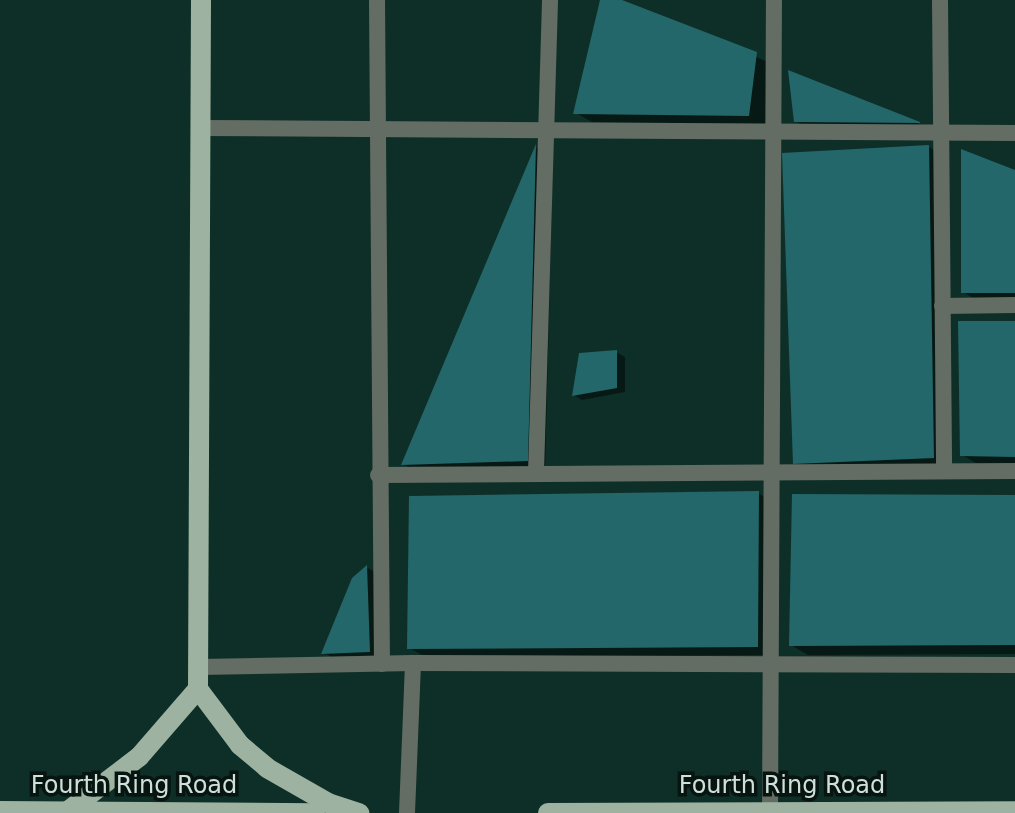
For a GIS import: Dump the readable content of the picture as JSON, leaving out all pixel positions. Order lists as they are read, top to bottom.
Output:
{
  "streets": {
    "main road": ["Fourth Ring Road"]
  }
}
